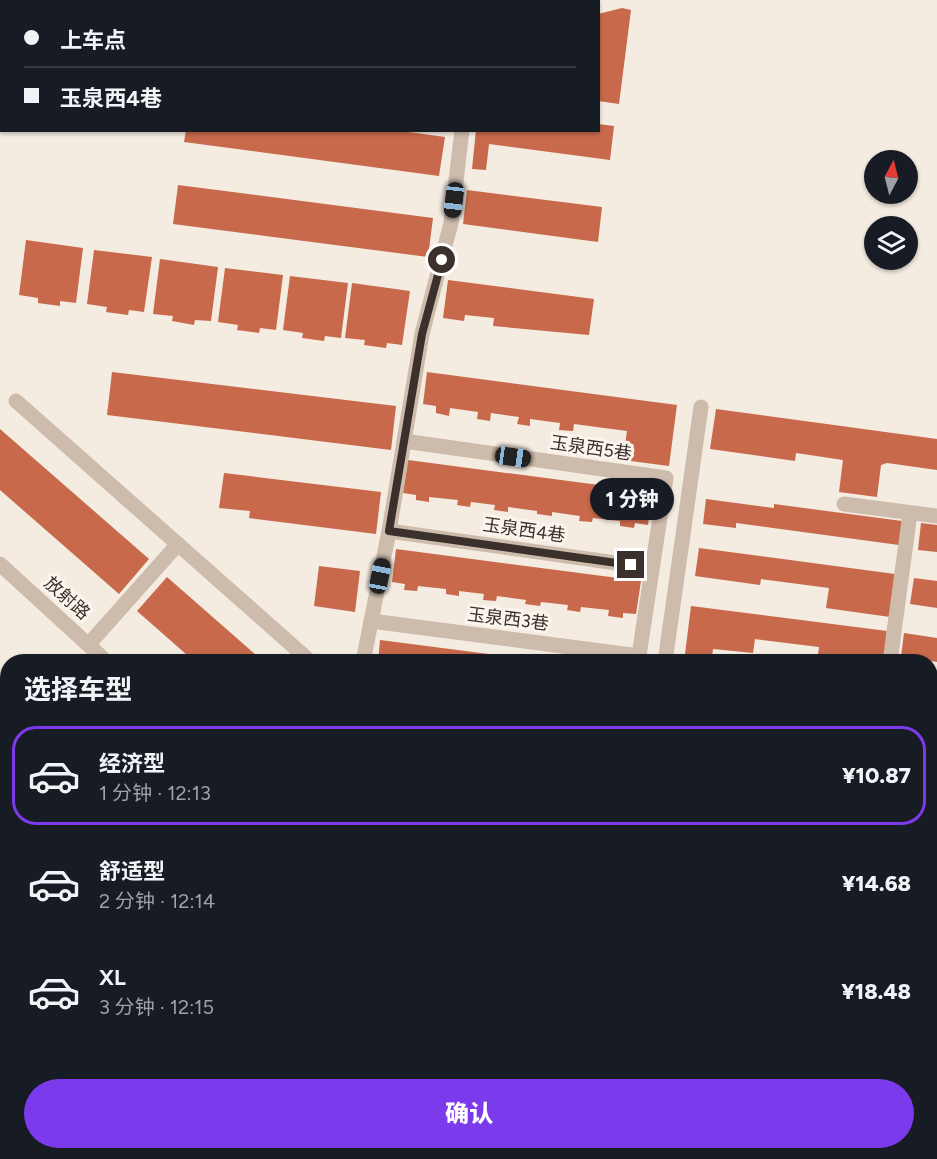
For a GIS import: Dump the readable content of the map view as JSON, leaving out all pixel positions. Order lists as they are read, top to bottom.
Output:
{
  "streets": {
    "street": [
      "玉泉西5巷",
      "玉泉西4巷",
      "放射路",
      "玉泉西3巷"
    ]
  },
  "crossings": [
    ["玉泉西5巷", "玉泉西4巷"]
  ],
  "north": "top",
  "page": {
    "banner": ["上车点", "玉泉西4巷"],
    "bubble": "1 分钟",
    "heading": "选择车型",
    "list": [
      {
        "name": "经济型",
        "note": "1 分钟 · 12:13",
        "value": "¥10.87"
      },
      {
        "name": "舒适型",
        "note": "2 分钟 · 12:14",
        "value": "¥14.68"
      },
      {
        "name": "XL",
        "note": "3 分钟 · 12:15",
        "value": "¥18.48"
      }
    ],
    "buttons": "确认"
  }
}
